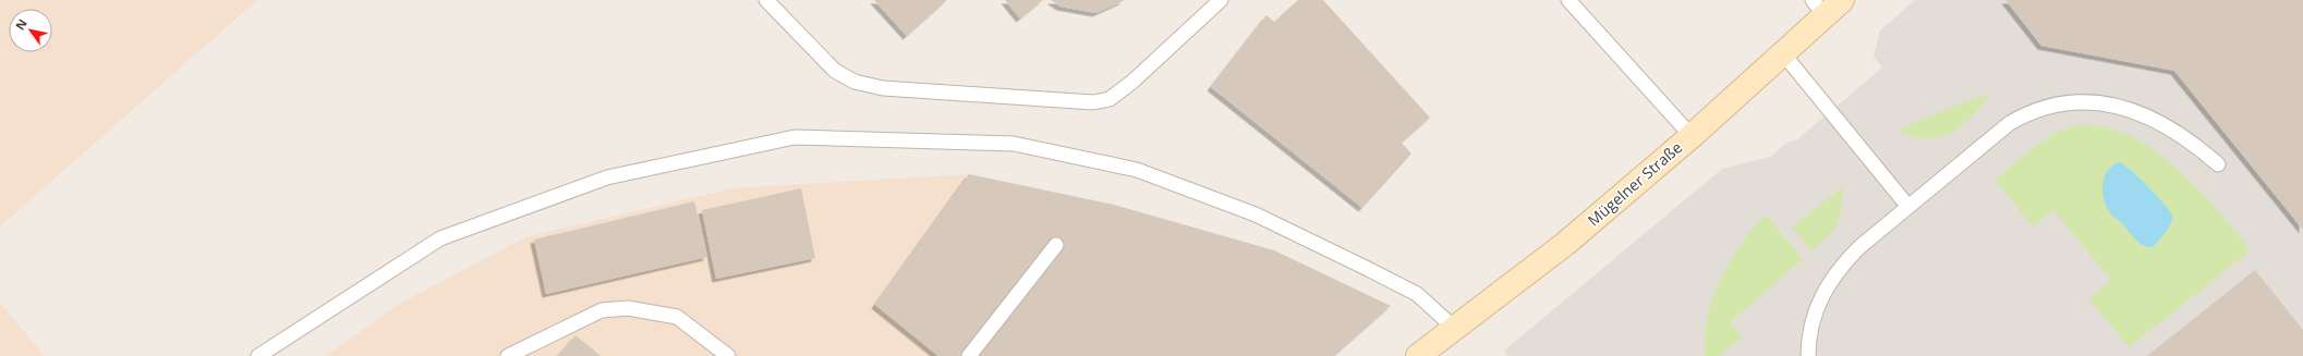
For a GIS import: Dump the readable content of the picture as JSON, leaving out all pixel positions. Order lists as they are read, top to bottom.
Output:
{
  "streets": {
    "street": ["Mügelner Straße"]
  },
  "north": "top left"
}
